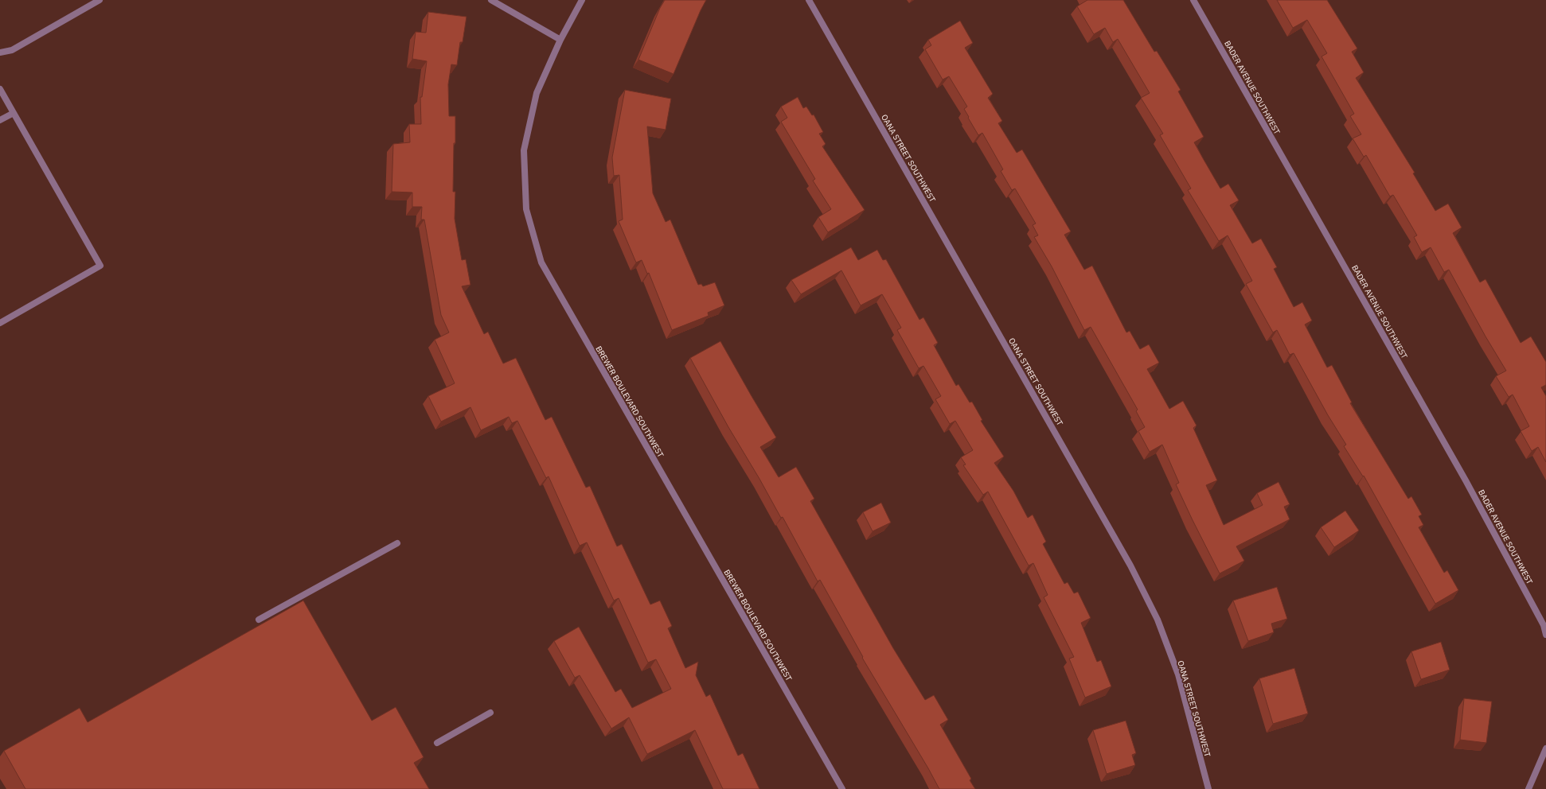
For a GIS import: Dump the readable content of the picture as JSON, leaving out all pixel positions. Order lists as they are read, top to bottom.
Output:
{
  "streets": {
    "street": ["BADER AVENUE SOUTHWEST", "OANA STREET SOUTHWEST", "BREWER BOULEVARD SOUTHWEST"]
  }
}
